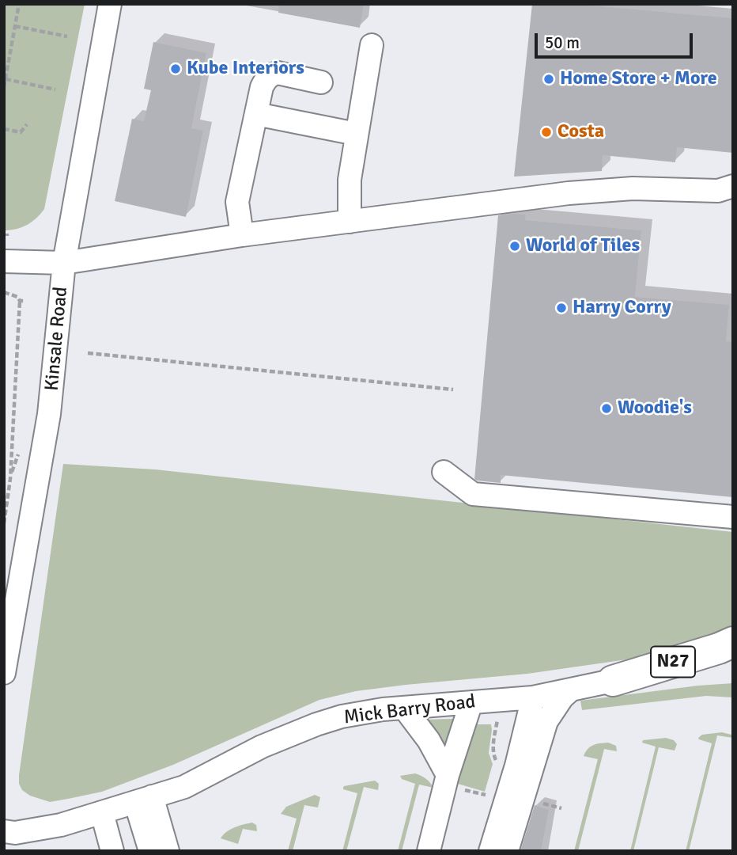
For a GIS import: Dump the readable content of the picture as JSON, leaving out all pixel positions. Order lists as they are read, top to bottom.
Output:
{
  "streets": {
    "highway": ["N27"],
    "street": ["Kinsale Road", "Mick Barry Road"]
  },
  "crossings": [
    ["N27", "Mick Barry Road"]
  ],
  "places": [
    "Kube Interiors",
    "Home Store + More",
    "Costa",
    "World of Tiles",
    "Harry Corry",
    "Woodie's"
  ],
  "scale_bar": "50 m"
}
